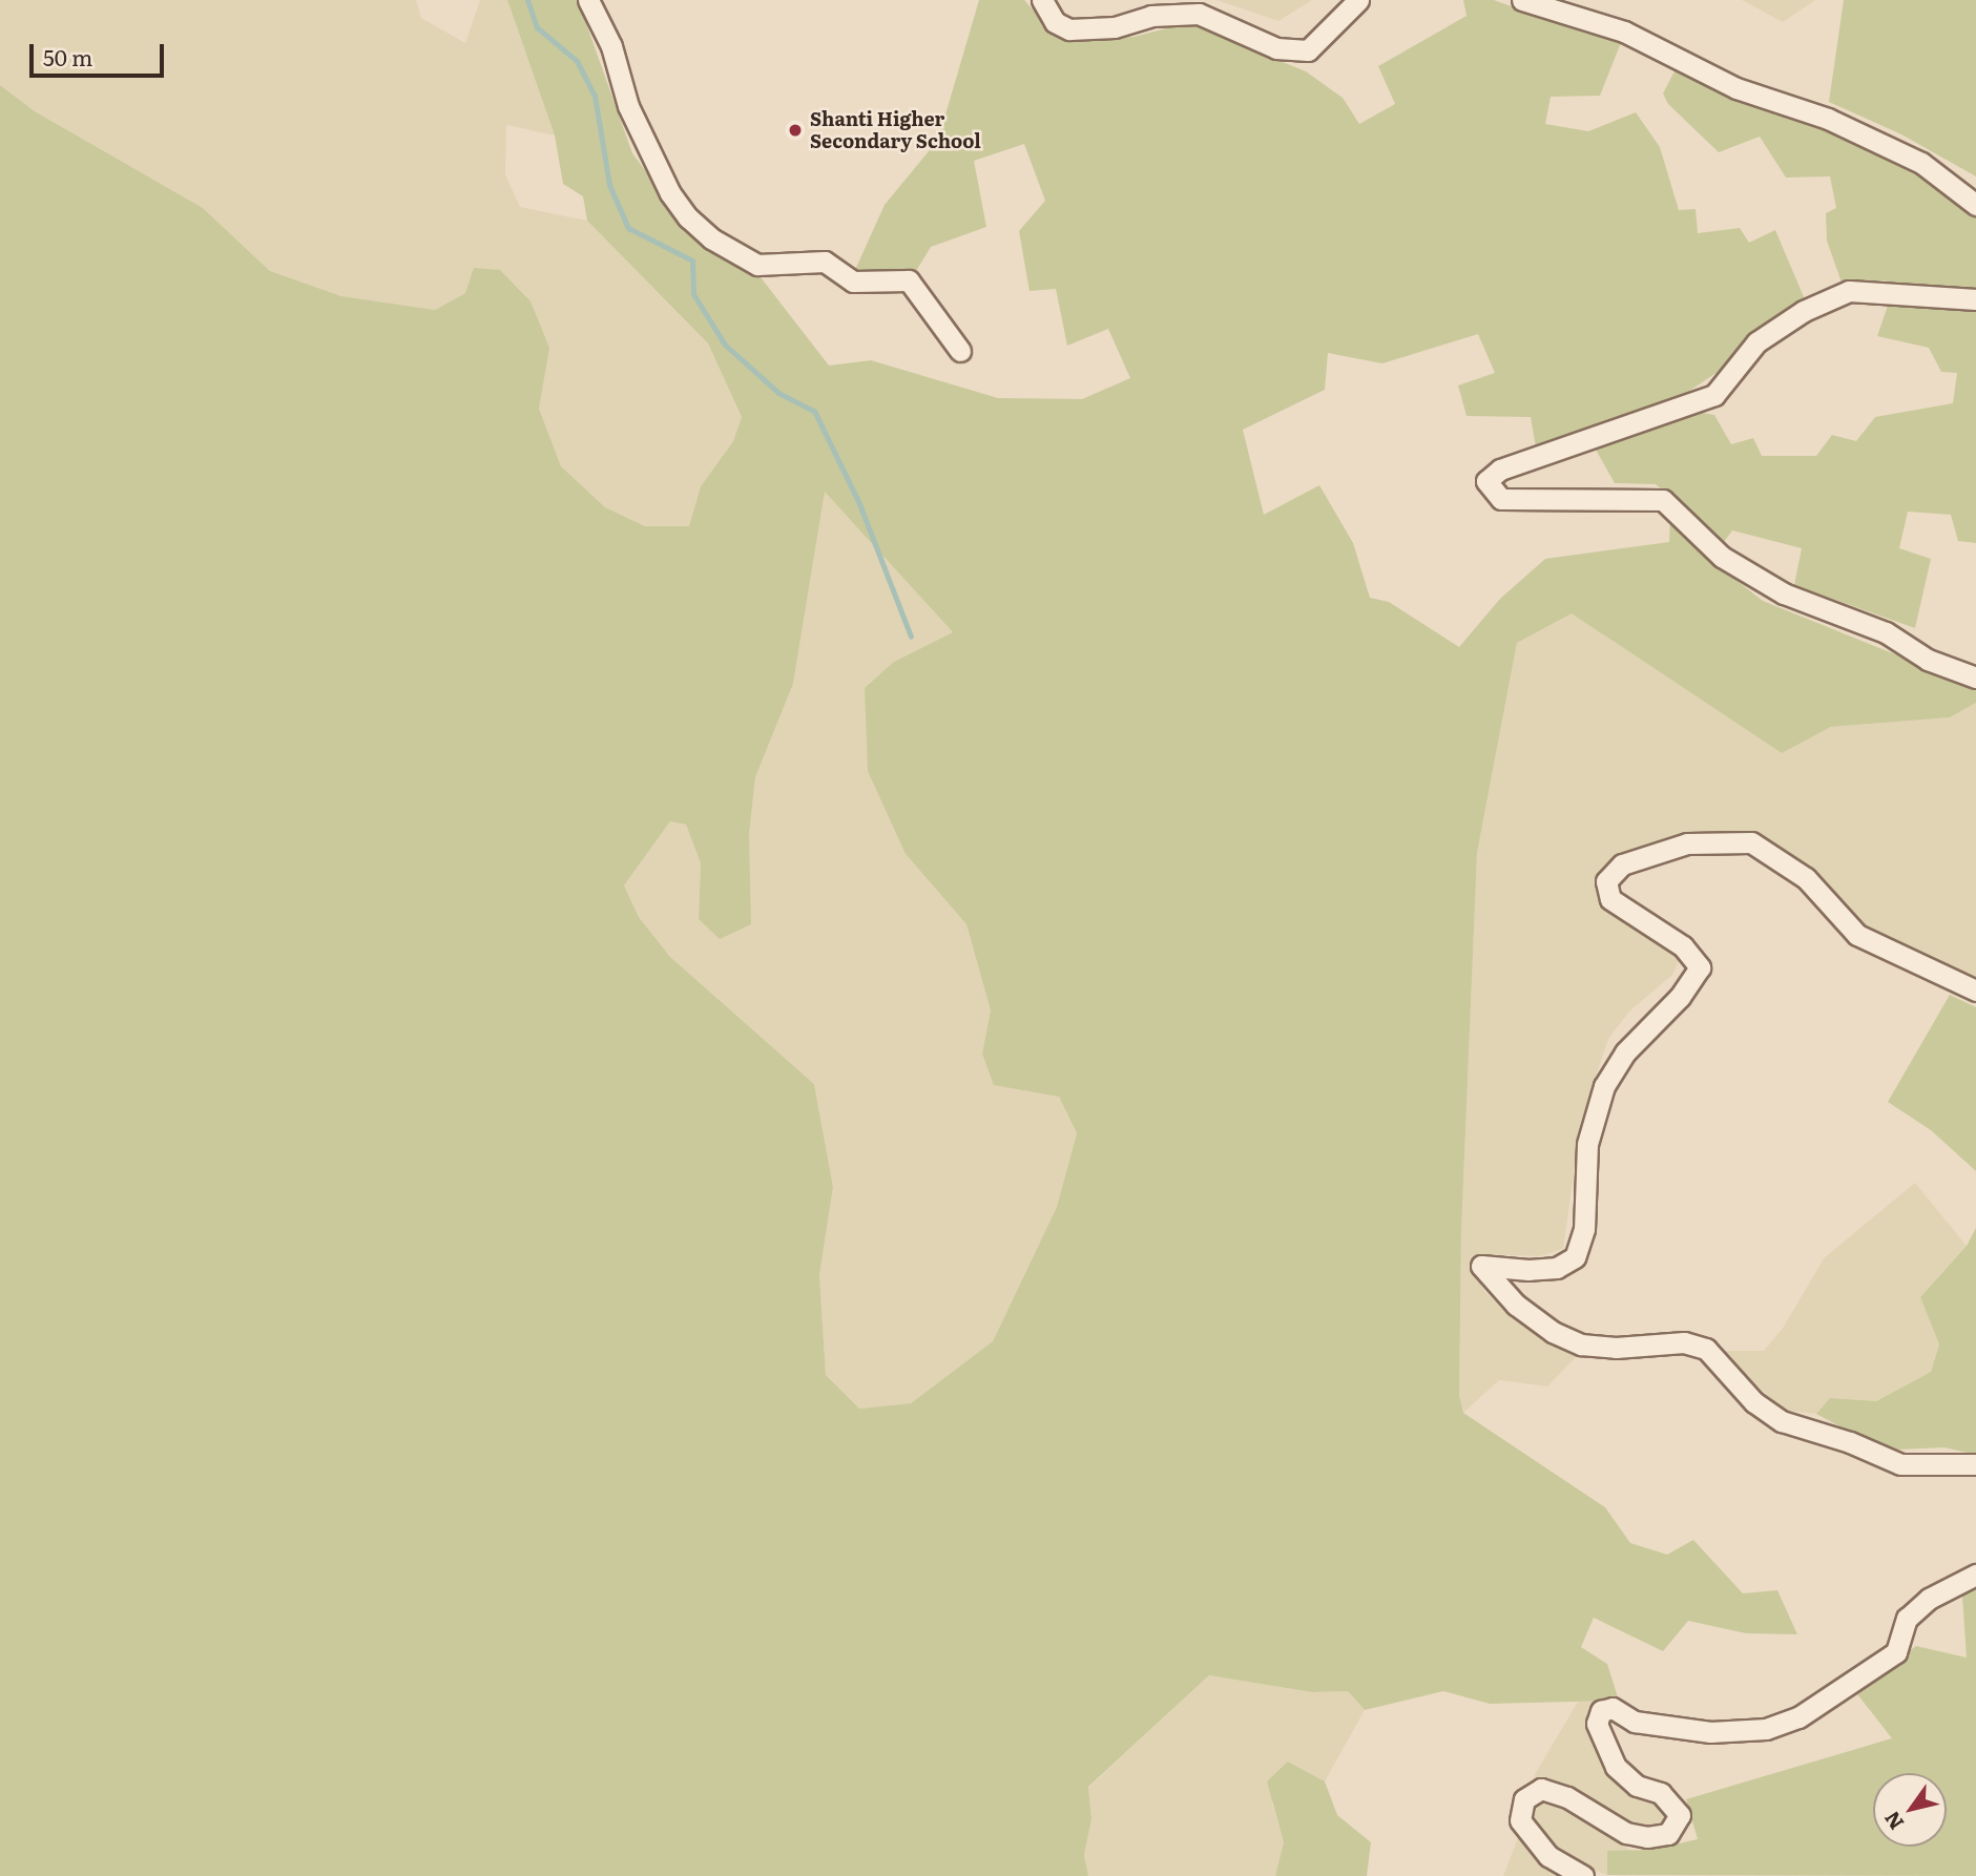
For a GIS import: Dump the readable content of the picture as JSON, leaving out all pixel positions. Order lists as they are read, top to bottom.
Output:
{
  "places": ["Shanti Higher Secondary School"],
  "scale_bar": "50 m",
  "north": "bottom left"
}
